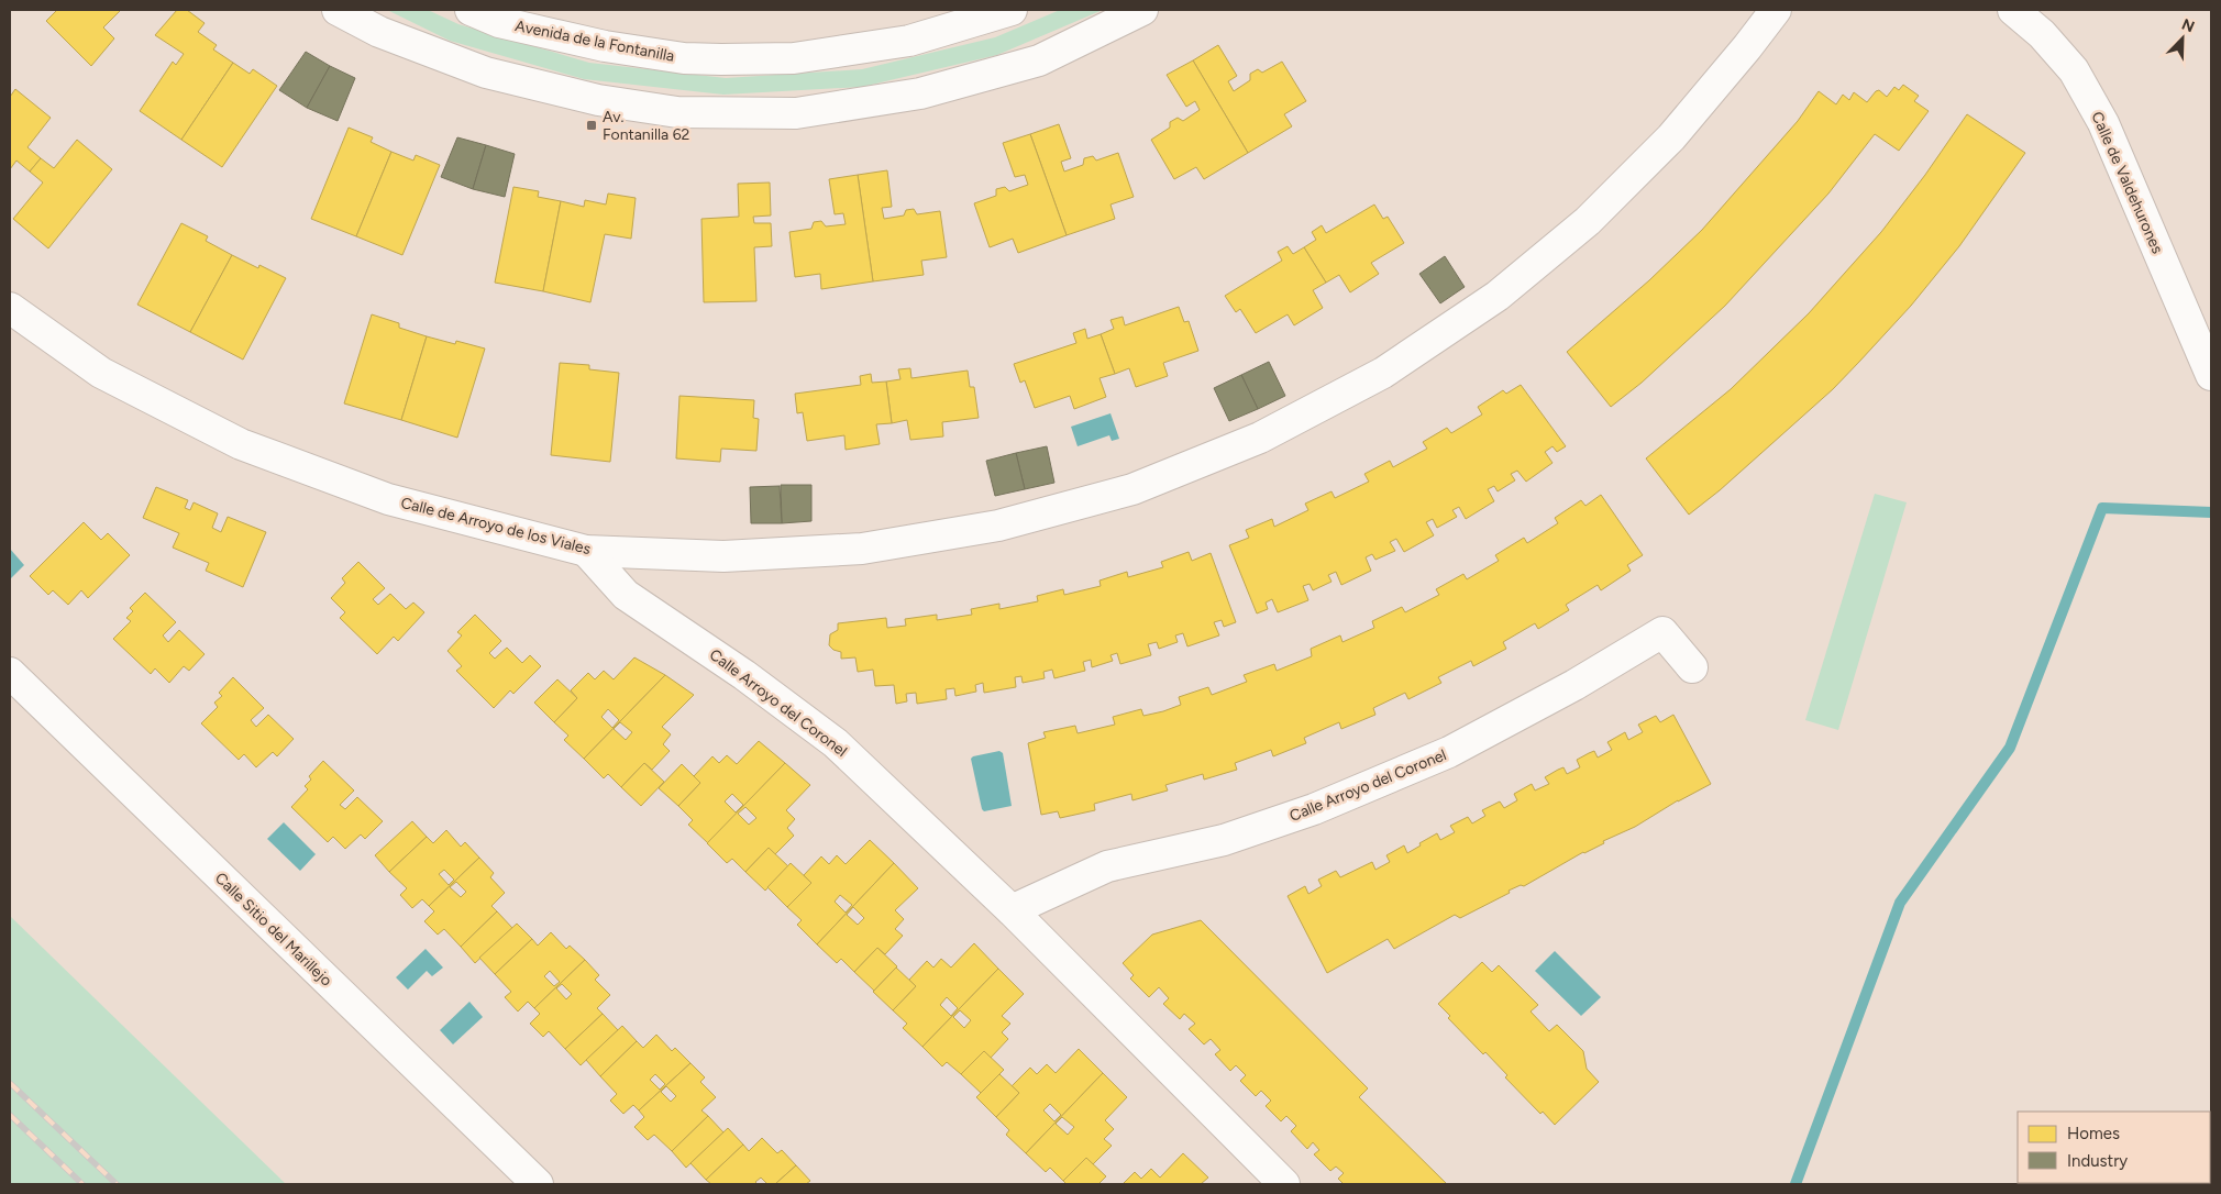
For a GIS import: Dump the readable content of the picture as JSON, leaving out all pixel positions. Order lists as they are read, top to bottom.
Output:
{
  "streets": {
    "street": [
      "Avenida de la Fontanilla",
      "Calle de Valdehurones",
      "Calle de Arroyo de los Viales",
      "Calle Arroyo del Coronel",
      "Calle Sitio del Marillejo"
    ]
  },
  "crossings": [
    ["Calle de Arroyo de los Viales", "Calle Arroyo del Coronel"]
  ],
  "places": {
    "transit": ["Av. Fontanilla 62"]
  },
  "legend": ["Homes", "Industry"],
  "north": "top right"
}
